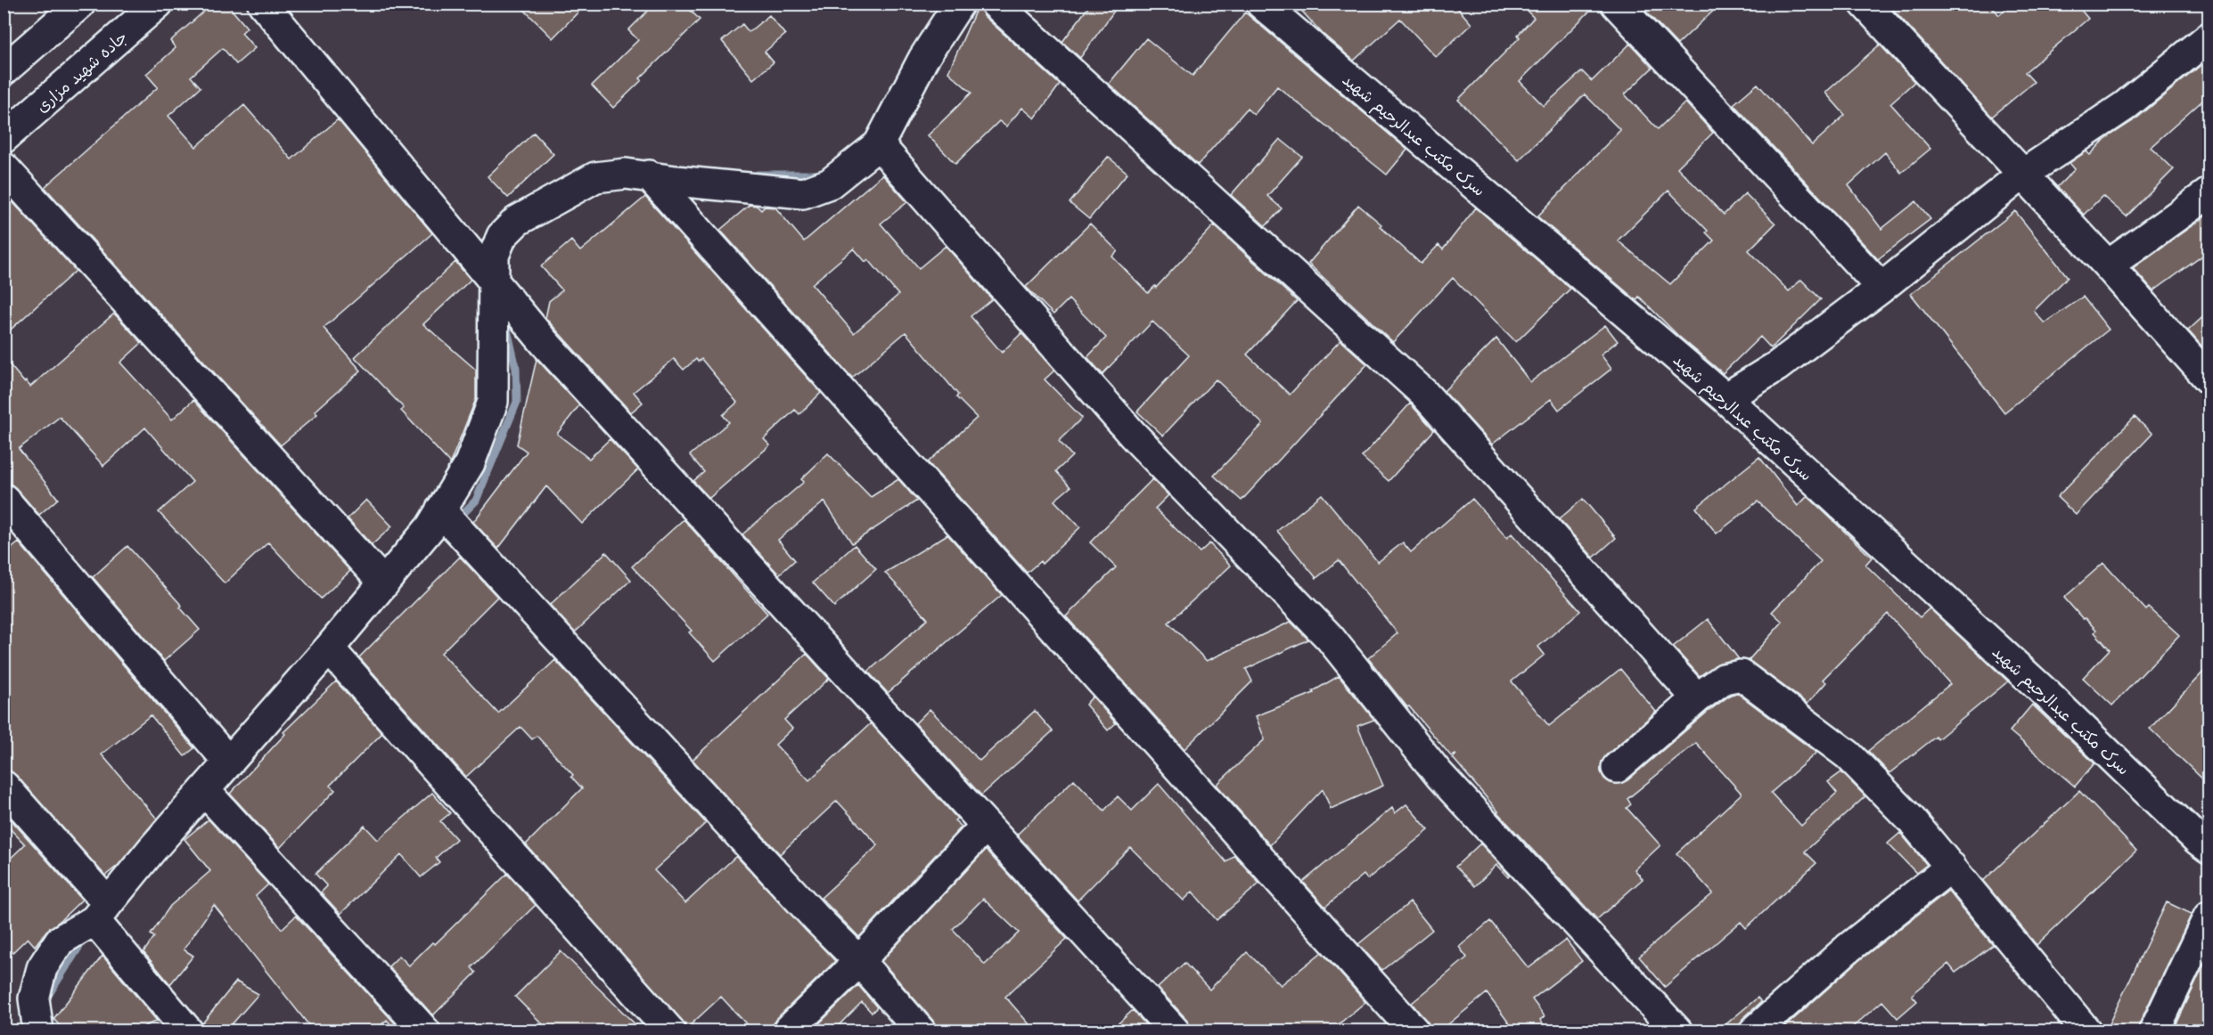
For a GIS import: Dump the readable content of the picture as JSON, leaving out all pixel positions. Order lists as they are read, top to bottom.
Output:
{
  "streets": {
    "street": ["جاده شهید مزاری", "سرک مکتب عبدالرحیم شهید"]
  }
}
